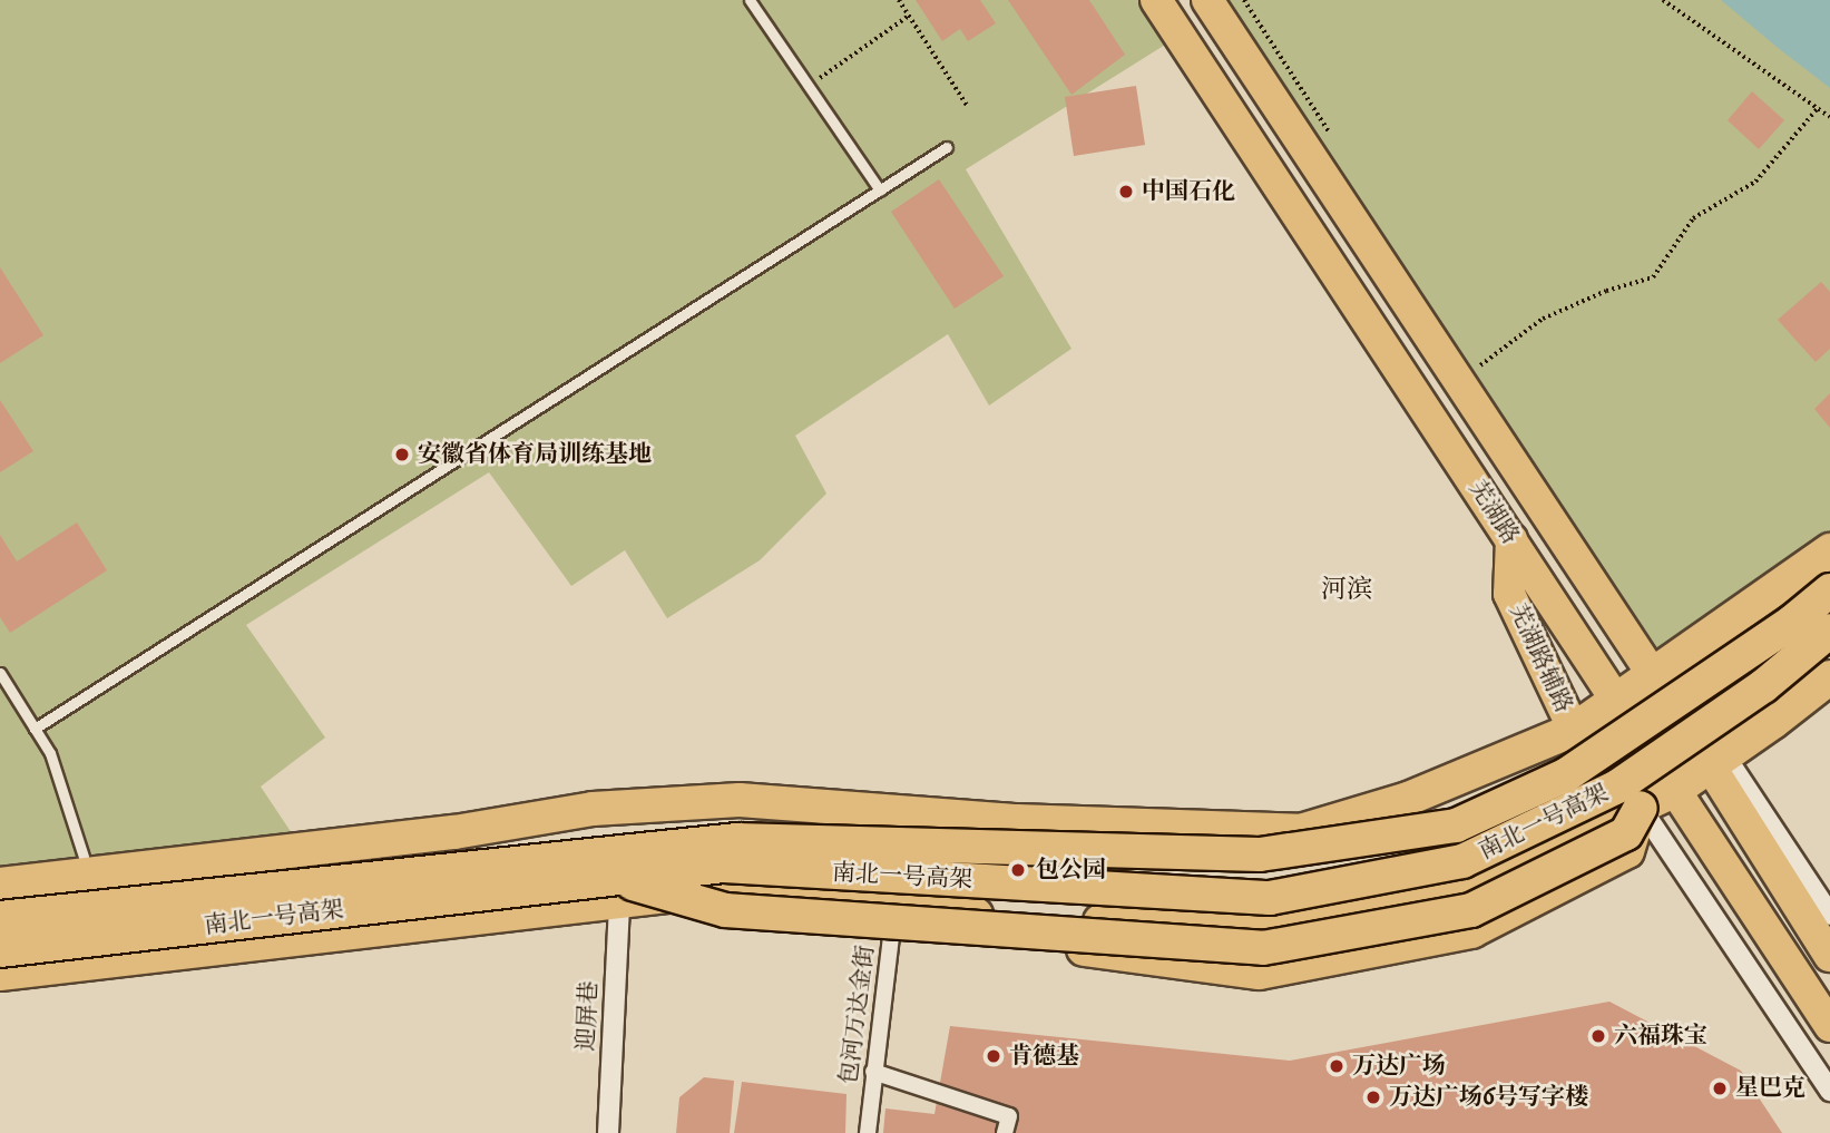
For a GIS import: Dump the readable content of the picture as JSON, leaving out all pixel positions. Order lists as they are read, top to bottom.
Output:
{
  "streets": {
    "highway": ["南北一号高架"],
    "main road": ["芜湖路", "芜湖路辅路"],
    "street": ["包河万达金街", "迎屏巷"]
  },
  "crossings": [
    ["芜湖路", "芜湖路辅路"],
    ["南北一号高架", "迎屏巷"]
  ],
  "districts": ["河滨"],
  "places": [
    "中国石化",
    "安徽省体育局训练基地",
    "包公园",
    "六福珠宝",
    "肯德基",
    "万达广场",
    "星巴克",
    "万达广场6号写字楼"
  ]
}
